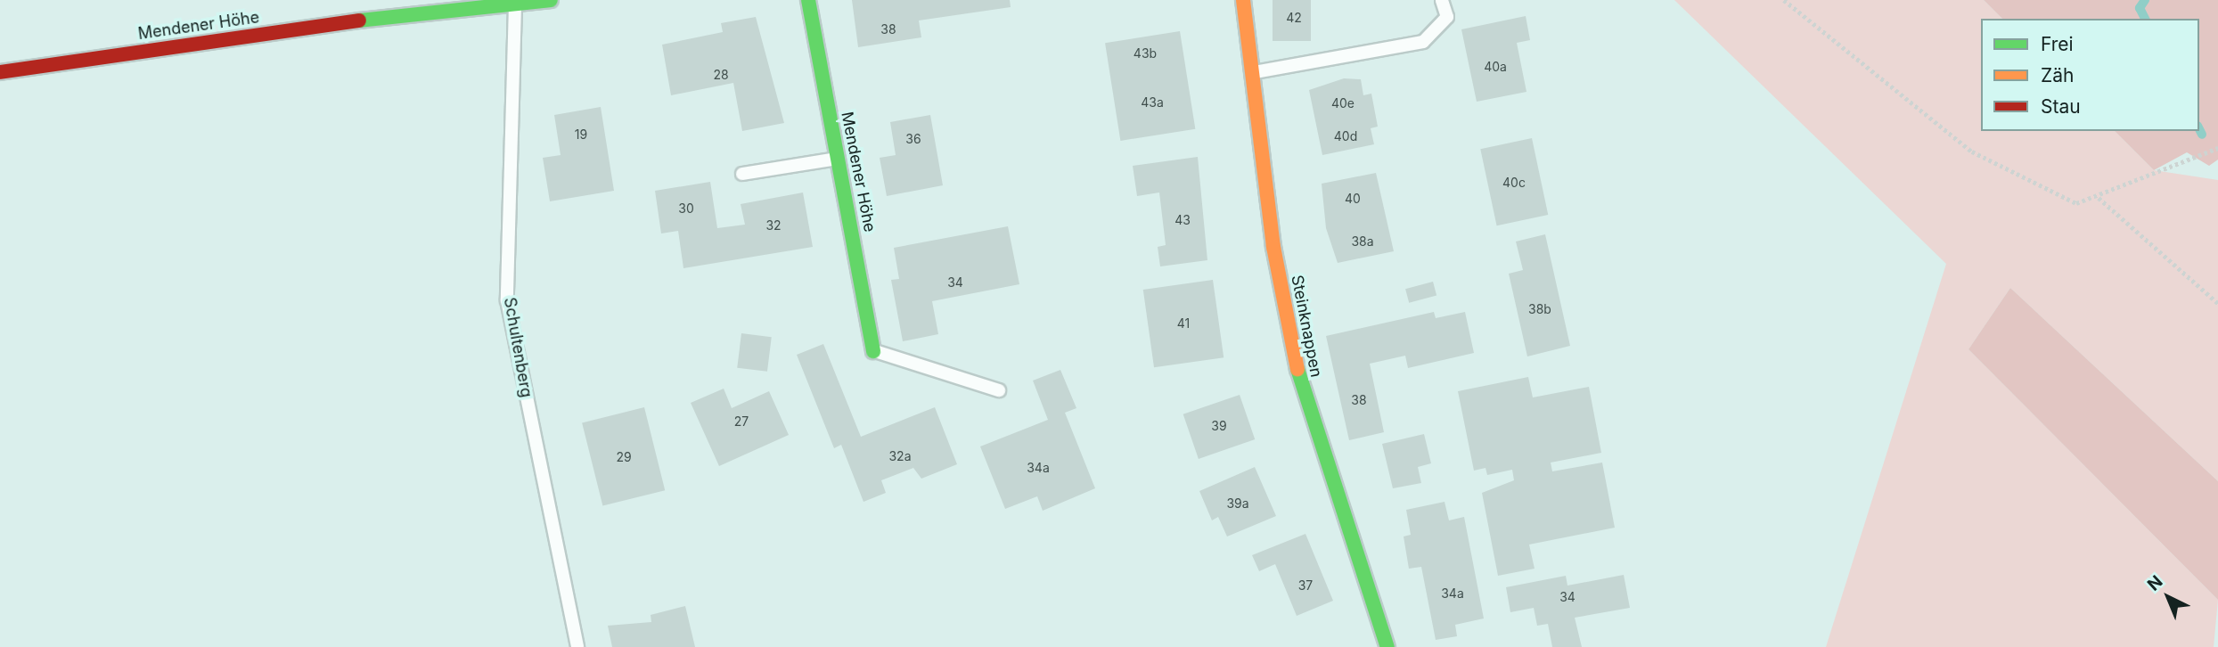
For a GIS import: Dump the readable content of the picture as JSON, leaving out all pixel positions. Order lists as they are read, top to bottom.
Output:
{
  "streets": {
    "street": ["Mendener Höhe", "Steinknappen"],
    "lane": ["Schultenberg"]
  },
  "crossings": [
    ["Mendener Höhe", "Schultenberg"]
  ],
  "house_numbers": [
    "42",
    "38",
    "43b",
    "40a",
    "28",
    "43a",
    "40e",
    "19",
    "40d",
    "36",
    "40c",
    "40",
    "30",
    "43",
    "32",
    "38a",
    "34",
    "38b",
    "41",
    "38",
    "27",
    "39",
    "32a",
    "29",
    "34a",
    "39a",
    "37",
    "34a",
    "34"
  ],
  "legend": ["Frei", "Zäh", "Stau"],
  "north": "top left"
}
